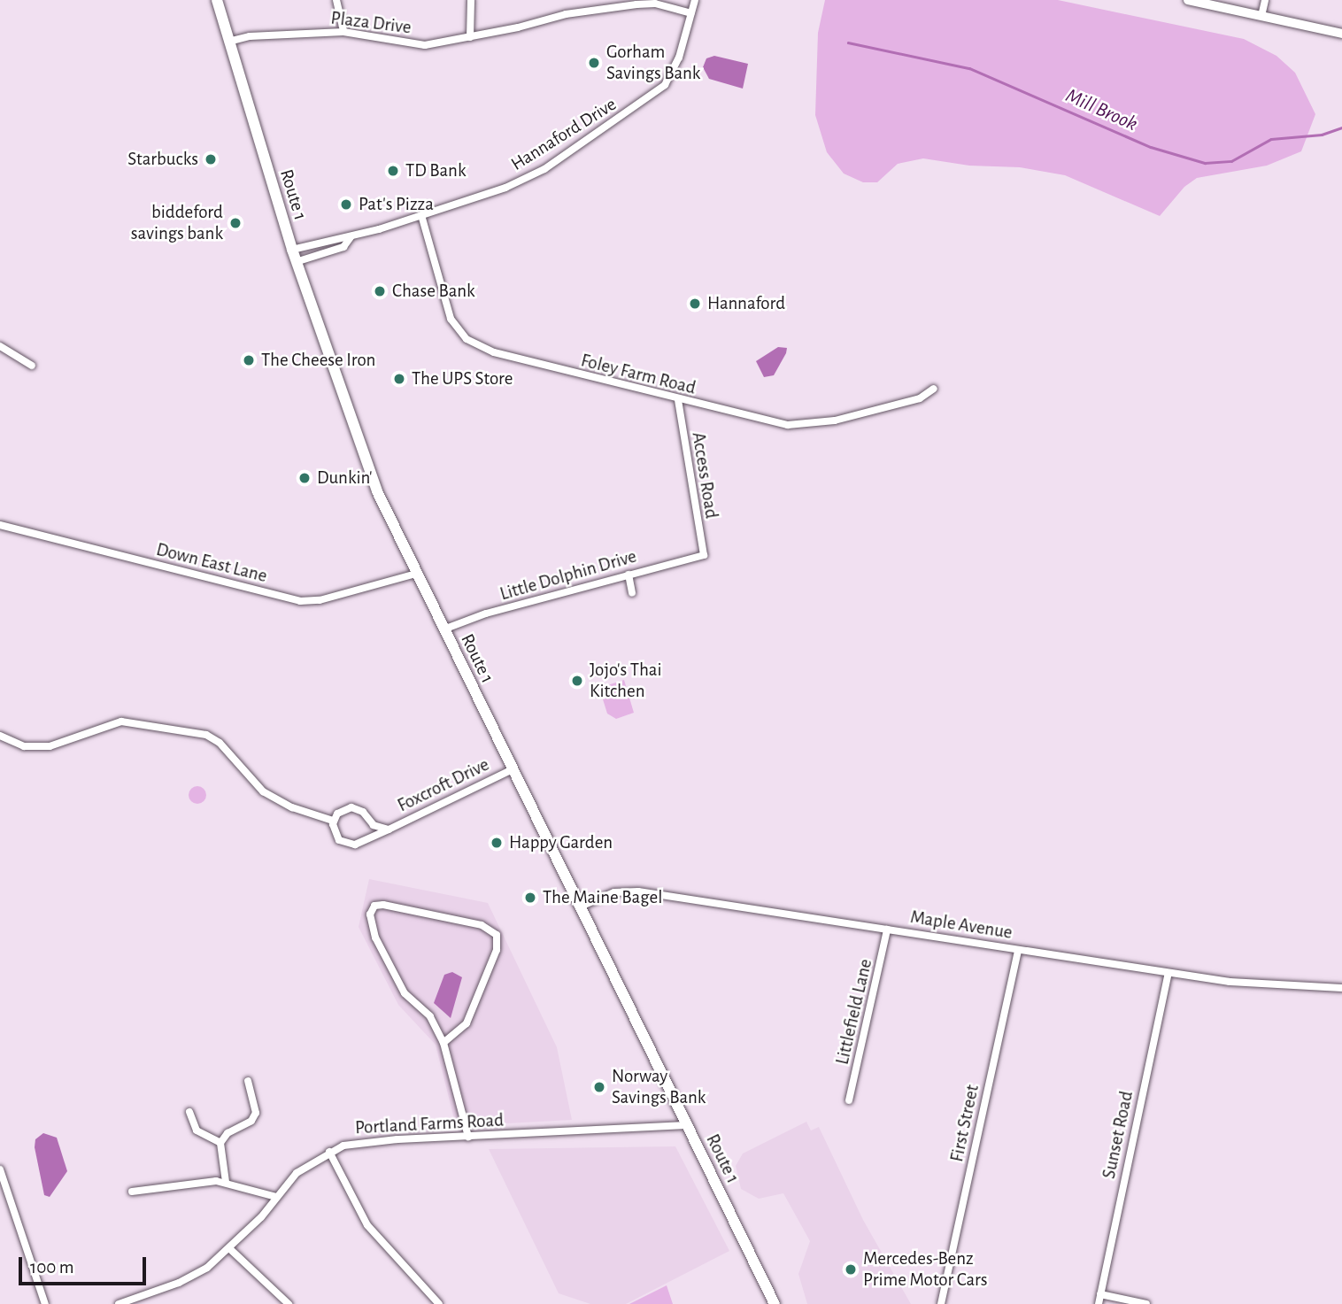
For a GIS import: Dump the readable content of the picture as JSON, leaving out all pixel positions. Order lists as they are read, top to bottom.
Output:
{
  "streets": {
    "main road": ["Route 1"],
    "street": [
      "Plaza Drive",
      "Hannaford Drive",
      "Foley Farm Road",
      "Access Road",
      "Down East Lane",
      "Little Dolphin Drive",
      "Foxcroft Drive",
      "Maple Avenue",
      "Littlefield Lane",
      "First Street",
      "Portland Farms Road",
      "Sunset Road"
    ]
  },
  "crossings": [
    ["Plaza Drive", "Hannaford Drive"],
    ["Plaza Drive", "Route 1"],
    ["Hannaford Drive", "Route 1"],
    ["Hannaford Drive", "Foley Farm Road"],
    ["Route 1", "Down East Lane"],
    ["Route 1", "Little Dolphin Drive"],
    ["Route 1", "Foxcroft Drive"],
    ["Route 1", "Maple Avenue"],
    ["Route 1", "Portland Farms Road"],
    ["Foley Farm Road", "Access Road"],
    ["Access Road", "Little Dolphin Drive"],
    ["Maple Avenue", "Littlefield Lane"],
    ["Maple Avenue", "First Street"],
    ["Maple Avenue", "Sunset Road"]
  ],
  "water": ["Mill Brook"],
  "places": [
    "Gorham Savings Bank",
    "Starbucks",
    "TD Bank",
    "Pat's Pizza",
    "biddeford savings bank",
    "Chase Bank",
    "Hannaford",
    "The Cheese Iron",
    "The UPS Store",
    "Dunkin'",
    "Jojo's Thai Kitchen",
    "Happy Garden",
    "The Maine Bagel",
    "Norway Savings Bank",
    "Mercedes-Benz Prime Motor Cars"
  ],
  "scale_bar": "100 m"
}
